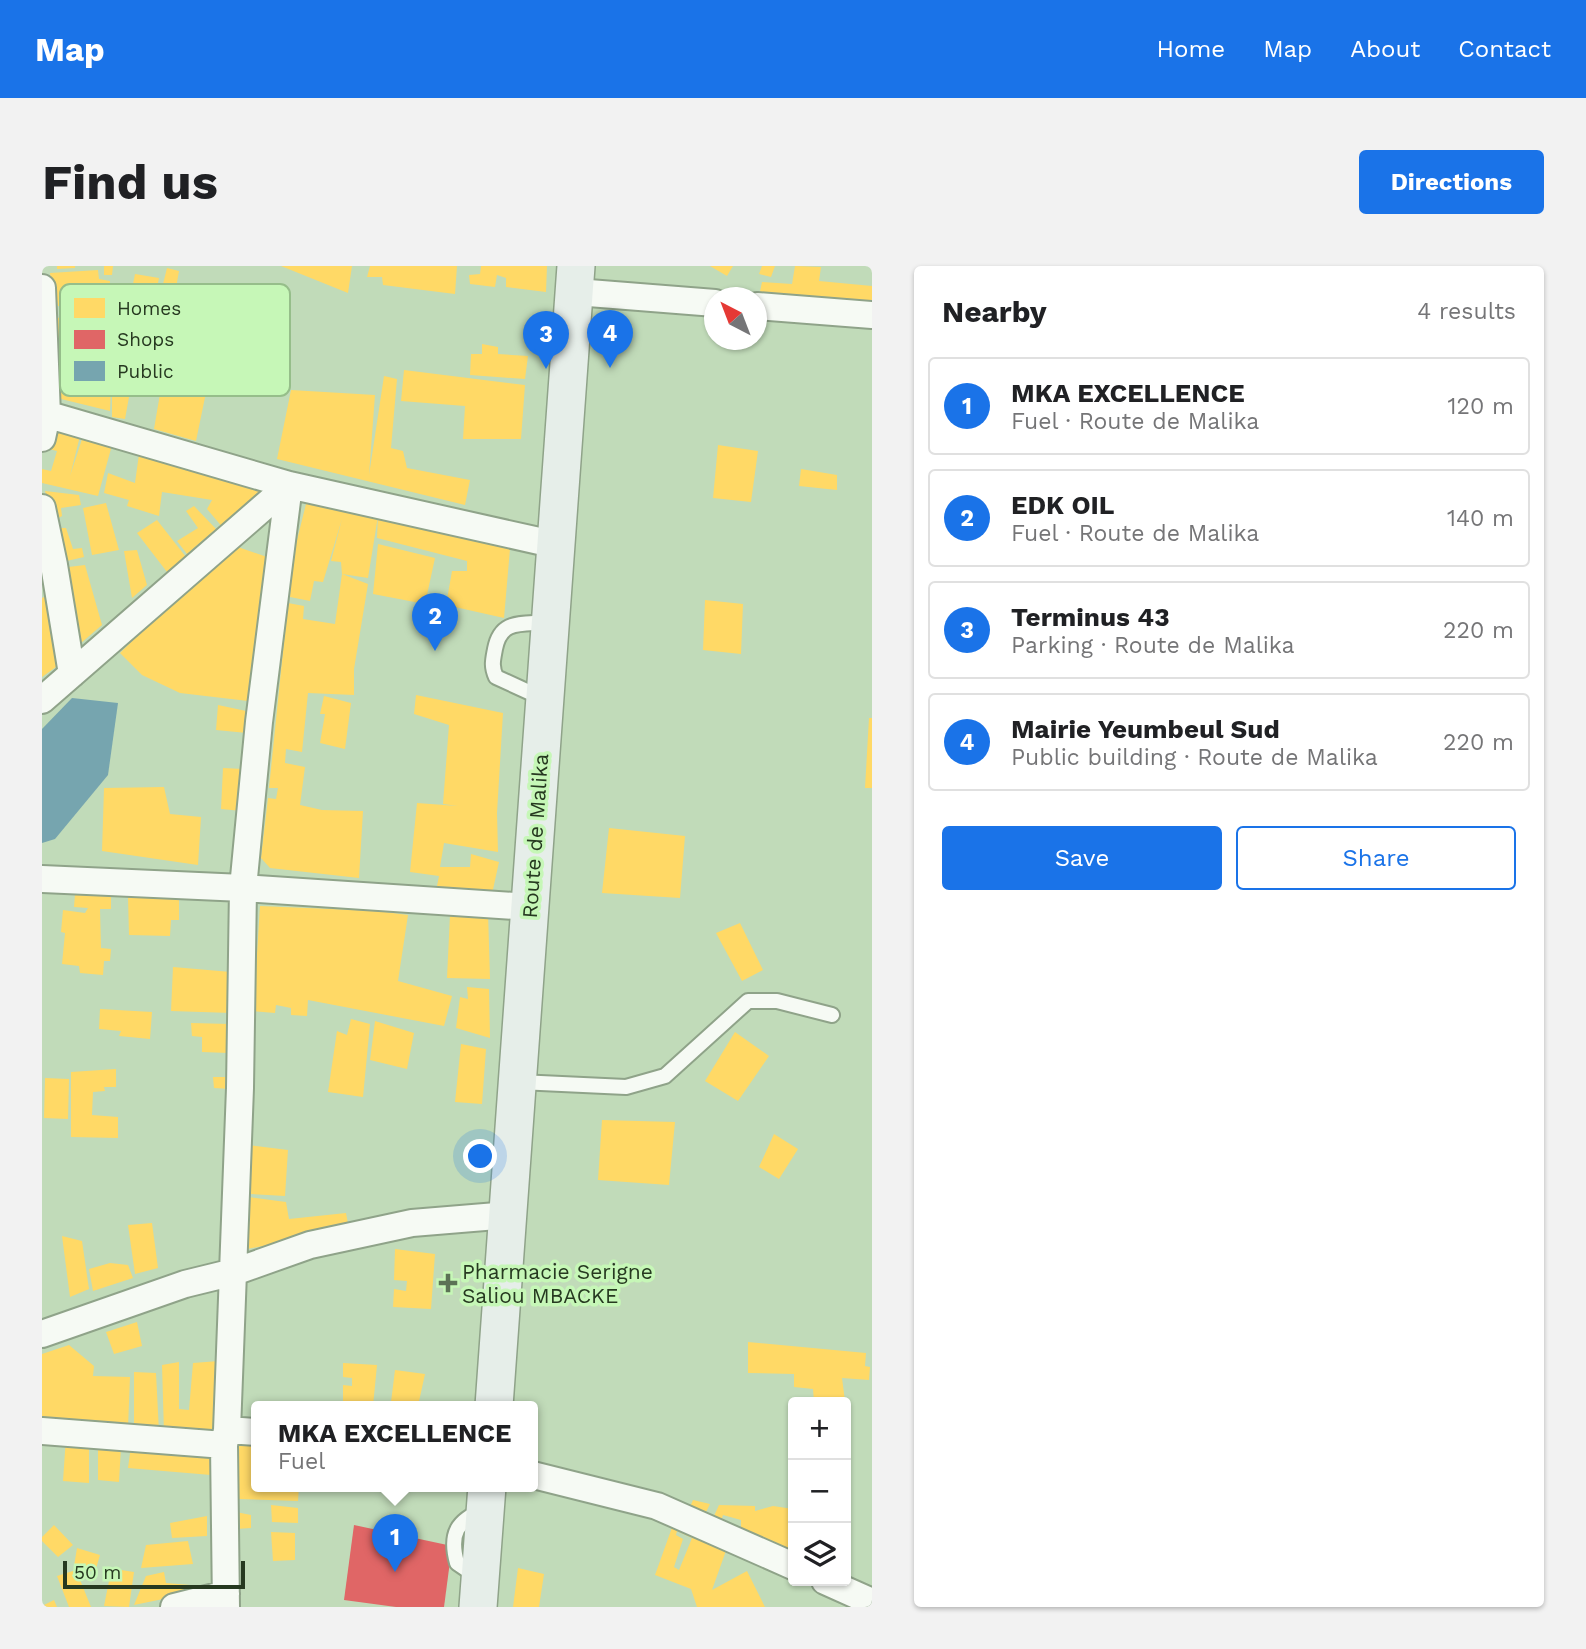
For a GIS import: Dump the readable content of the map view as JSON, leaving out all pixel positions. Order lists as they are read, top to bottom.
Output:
{
  "streets": {
    "main road": ["Route de Malika"]
  },
  "places": {
    "health": ["Pharmacie Serigne Saliou MBACKE"]
  },
  "legend": ["Homes", "Shops", "Public"],
  "scale_bar": "50 m",
  "north": "top left",
  "page": {
    "header": "Map",
    "nav": [
      "Home",
      "Map",
      "About",
      "Contact"
    ],
    "buttons": [
      "Directions",
      ["Save", "Share"]
    ],
    "title": "Find us",
    "heading": ["Nearby", "4 results"],
    "pins": [
      "4",
      "3",
      "2",
      "1"
    ],
    "list": [
      {
        "mark": "1",
        "name": "MKA EXCELLENCE",
        "note": "Fuel · Route de Malika",
        "value": "120 m"
      },
      {
        "mark": "2",
        "name": "EDK OIL",
        "note": "Fuel · Route de Malika",
        "value": "140 m"
      },
      {
        "mark": "3",
        "name": "Terminus 43",
        "note": "Parking · Route de Malika",
        "value": "220 m"
      },
      {
        "mark": "4",
        "name": "Mairie Yeumbeul Sud",
        "note": "Public building · Route de Malika",
        "value": "220 m"
      }
    ],
    "map_buttons": ["+", "−"],
    "popup": ["MKA EXCELLENCE", "Fuel"],
    "scale": "50 m"
  }
}
